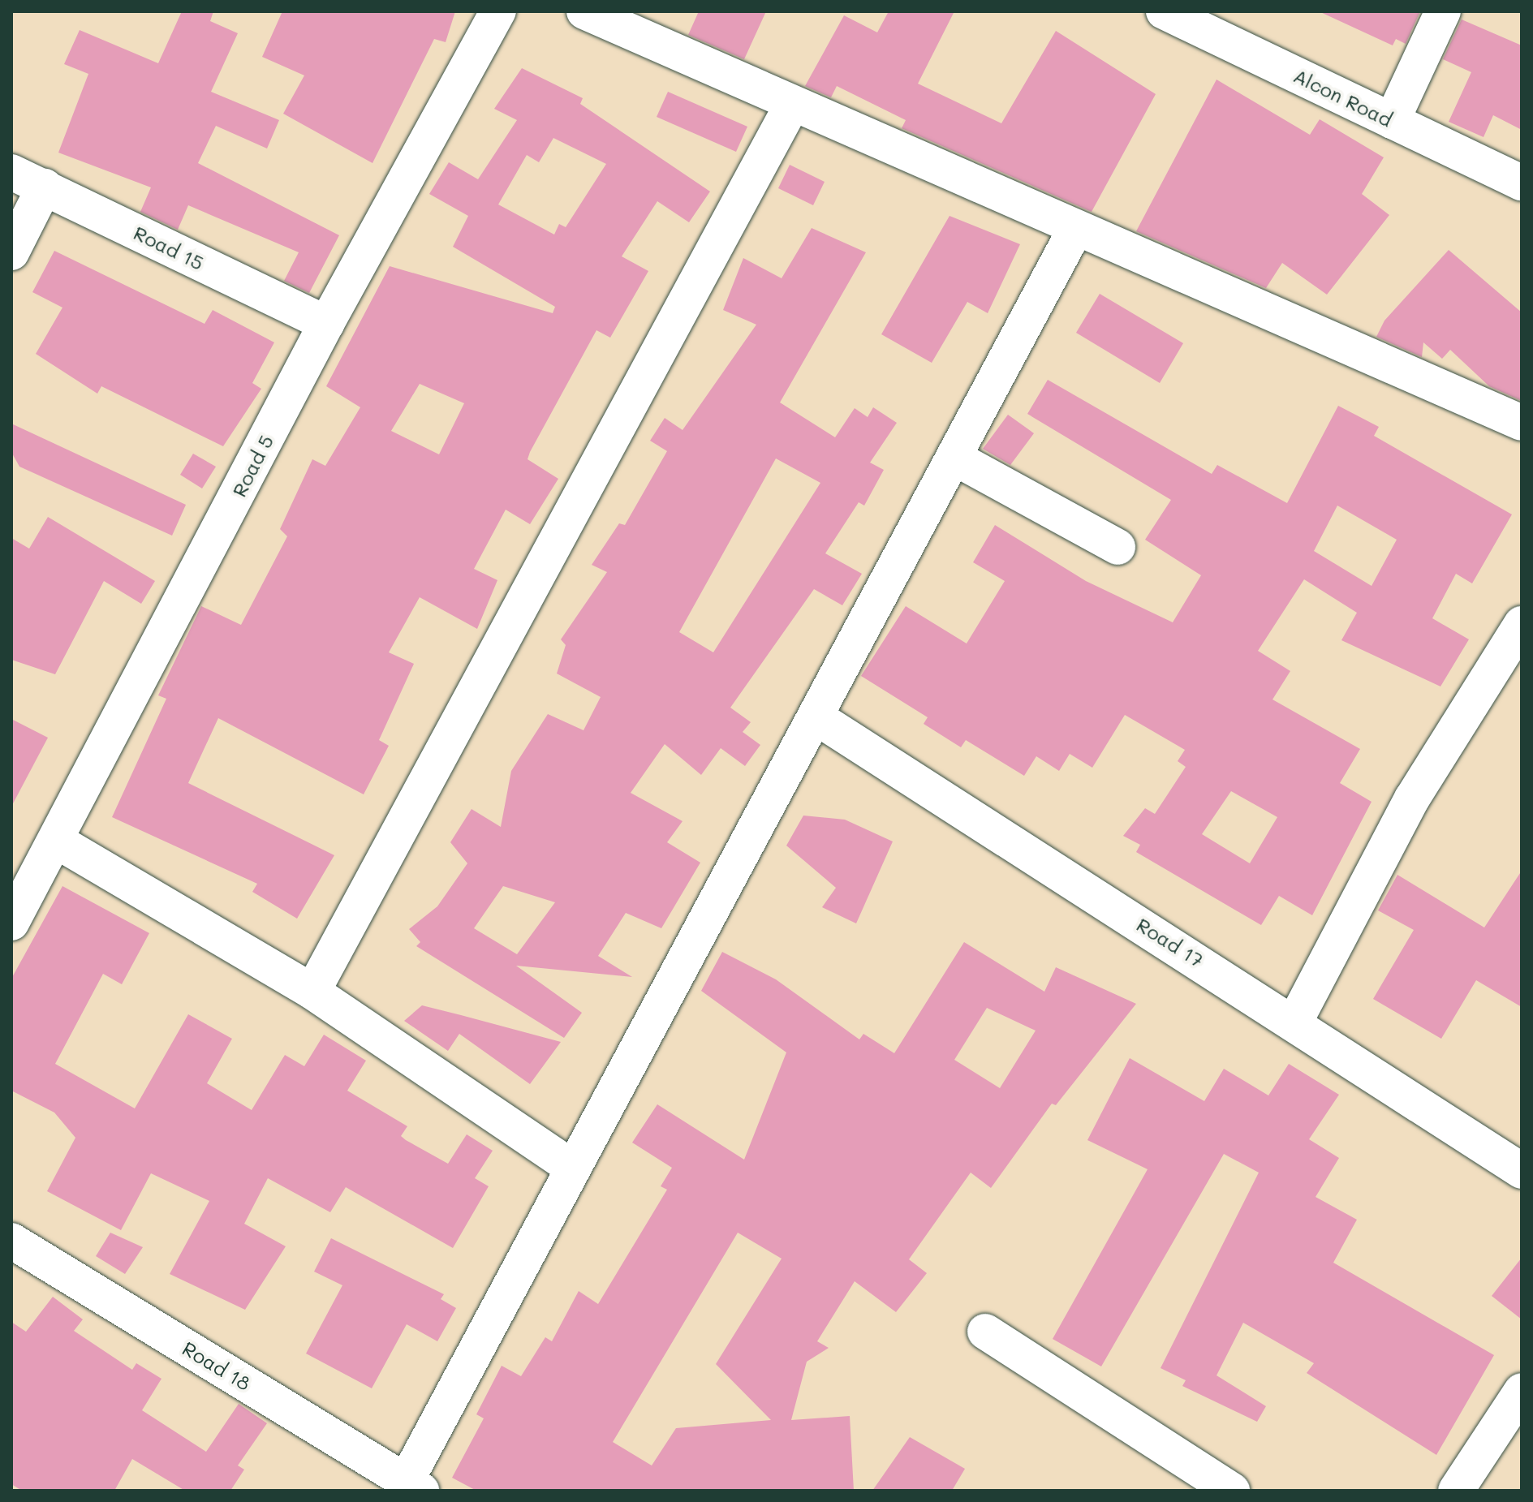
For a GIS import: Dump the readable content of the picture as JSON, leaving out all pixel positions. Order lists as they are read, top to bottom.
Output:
{
  "streets": {
    "street": [
      "Alcon Road",
      "Road 15",
      "Road 5",
      "Road 17",
      "Road 18"
    ]
  },
  "crossings": [
    ["Road 15", "Road 5"]
  ]
}
